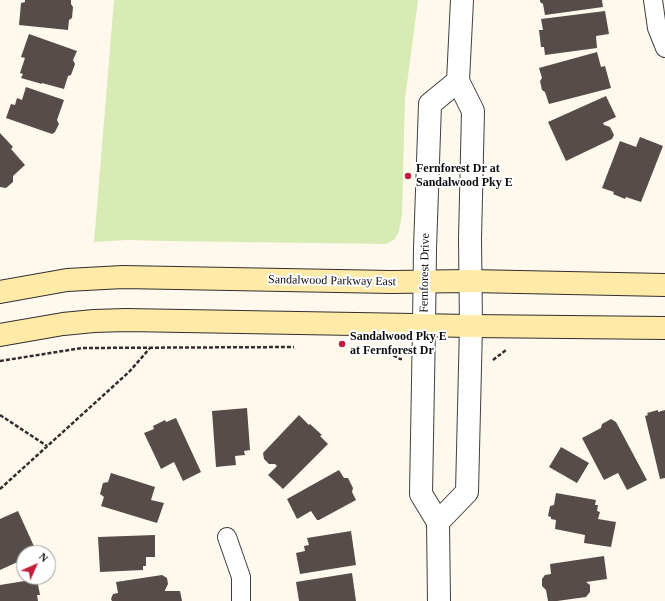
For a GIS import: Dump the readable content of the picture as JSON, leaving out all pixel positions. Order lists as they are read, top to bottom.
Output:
{
  "streets": {
    "main road": ["Sandalwood Parkway East"],
    "street": ["Fernforest Drive"]
  },
  "crossings": [
    ["Fernforest Drive", "Sandalwood Parkway East"]
  ],
  "places": ["Fernforest Dr at Sandalwood Pky E", "Sandalwood Pky E at Fernforest Dr"],
  "north": "top right"
}
